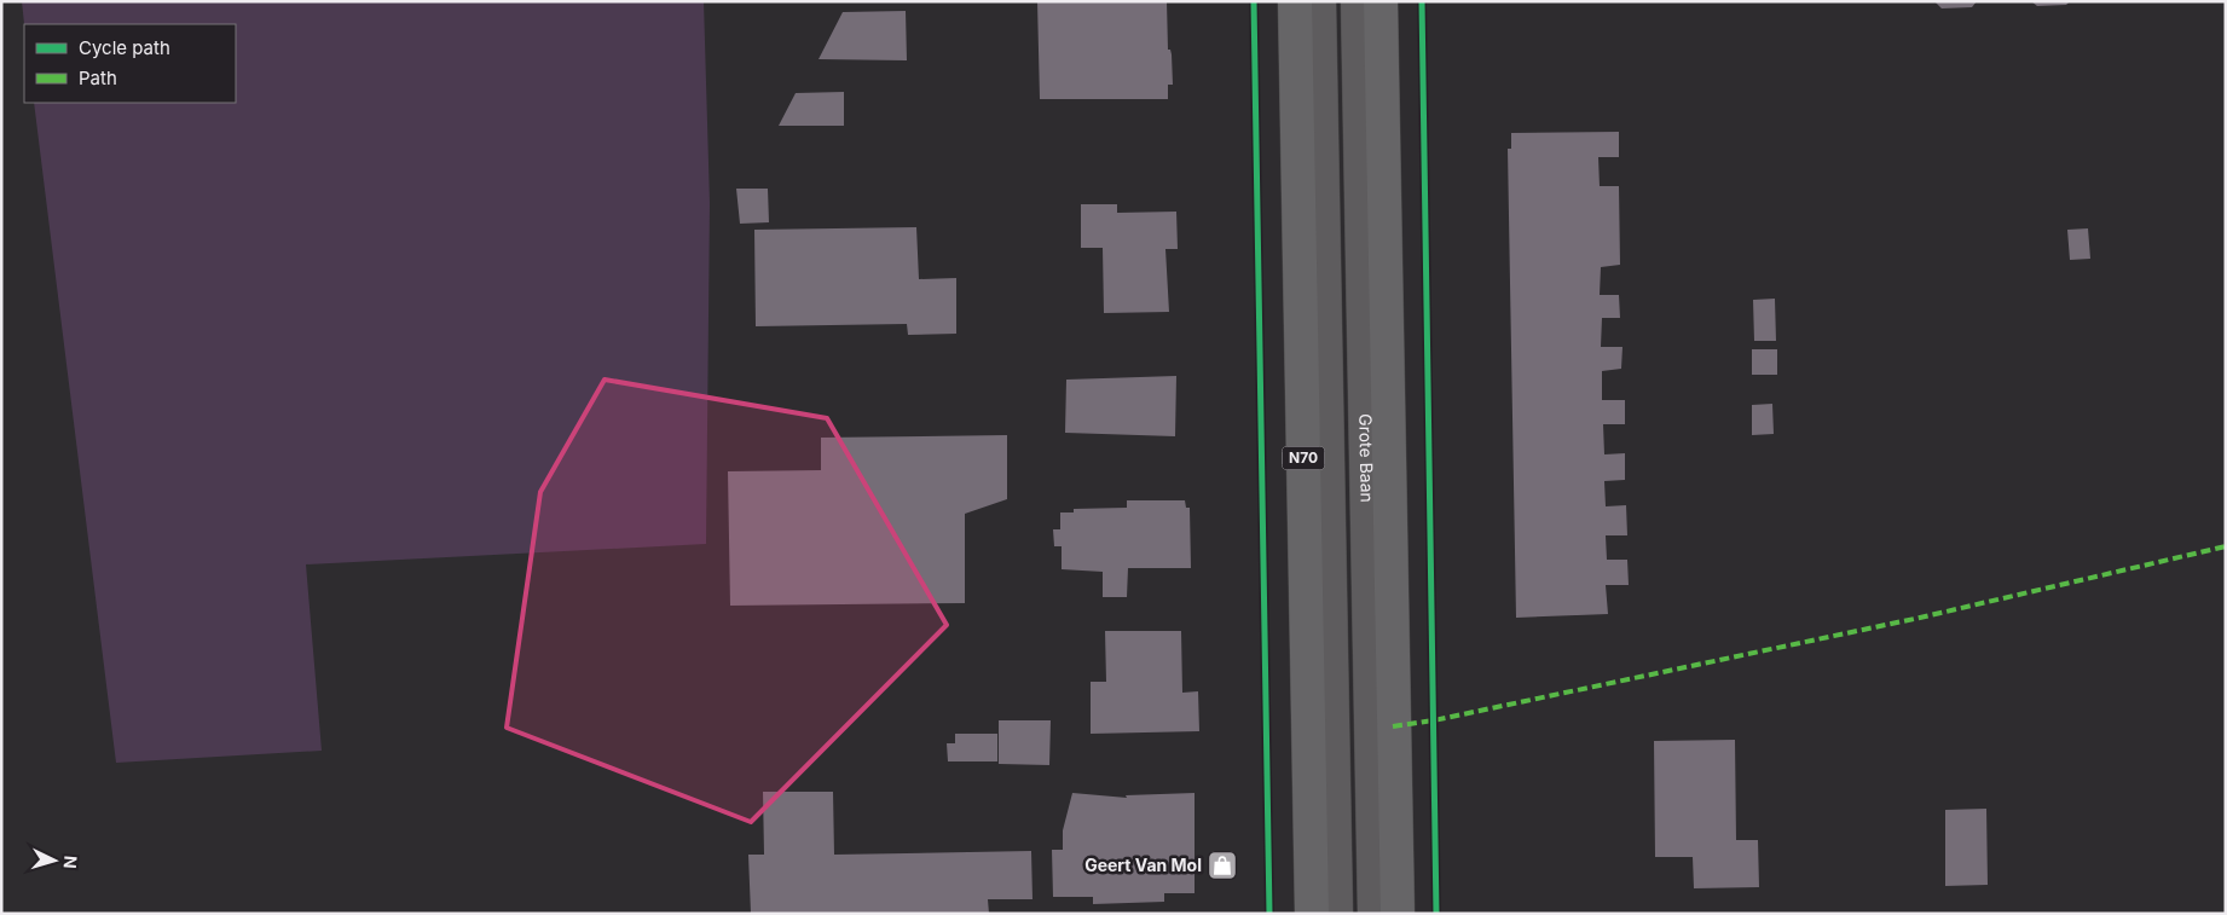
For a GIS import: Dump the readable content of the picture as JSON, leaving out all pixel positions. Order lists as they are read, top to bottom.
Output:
{
  "streets": {
    "main road": ["Grote Baan", "N70"]
  },
  "places": {
    "shop": ["Geert Van Mol"]
  },
  "legend": ["Cycle path", "Path"],
  "north": "right"
}
